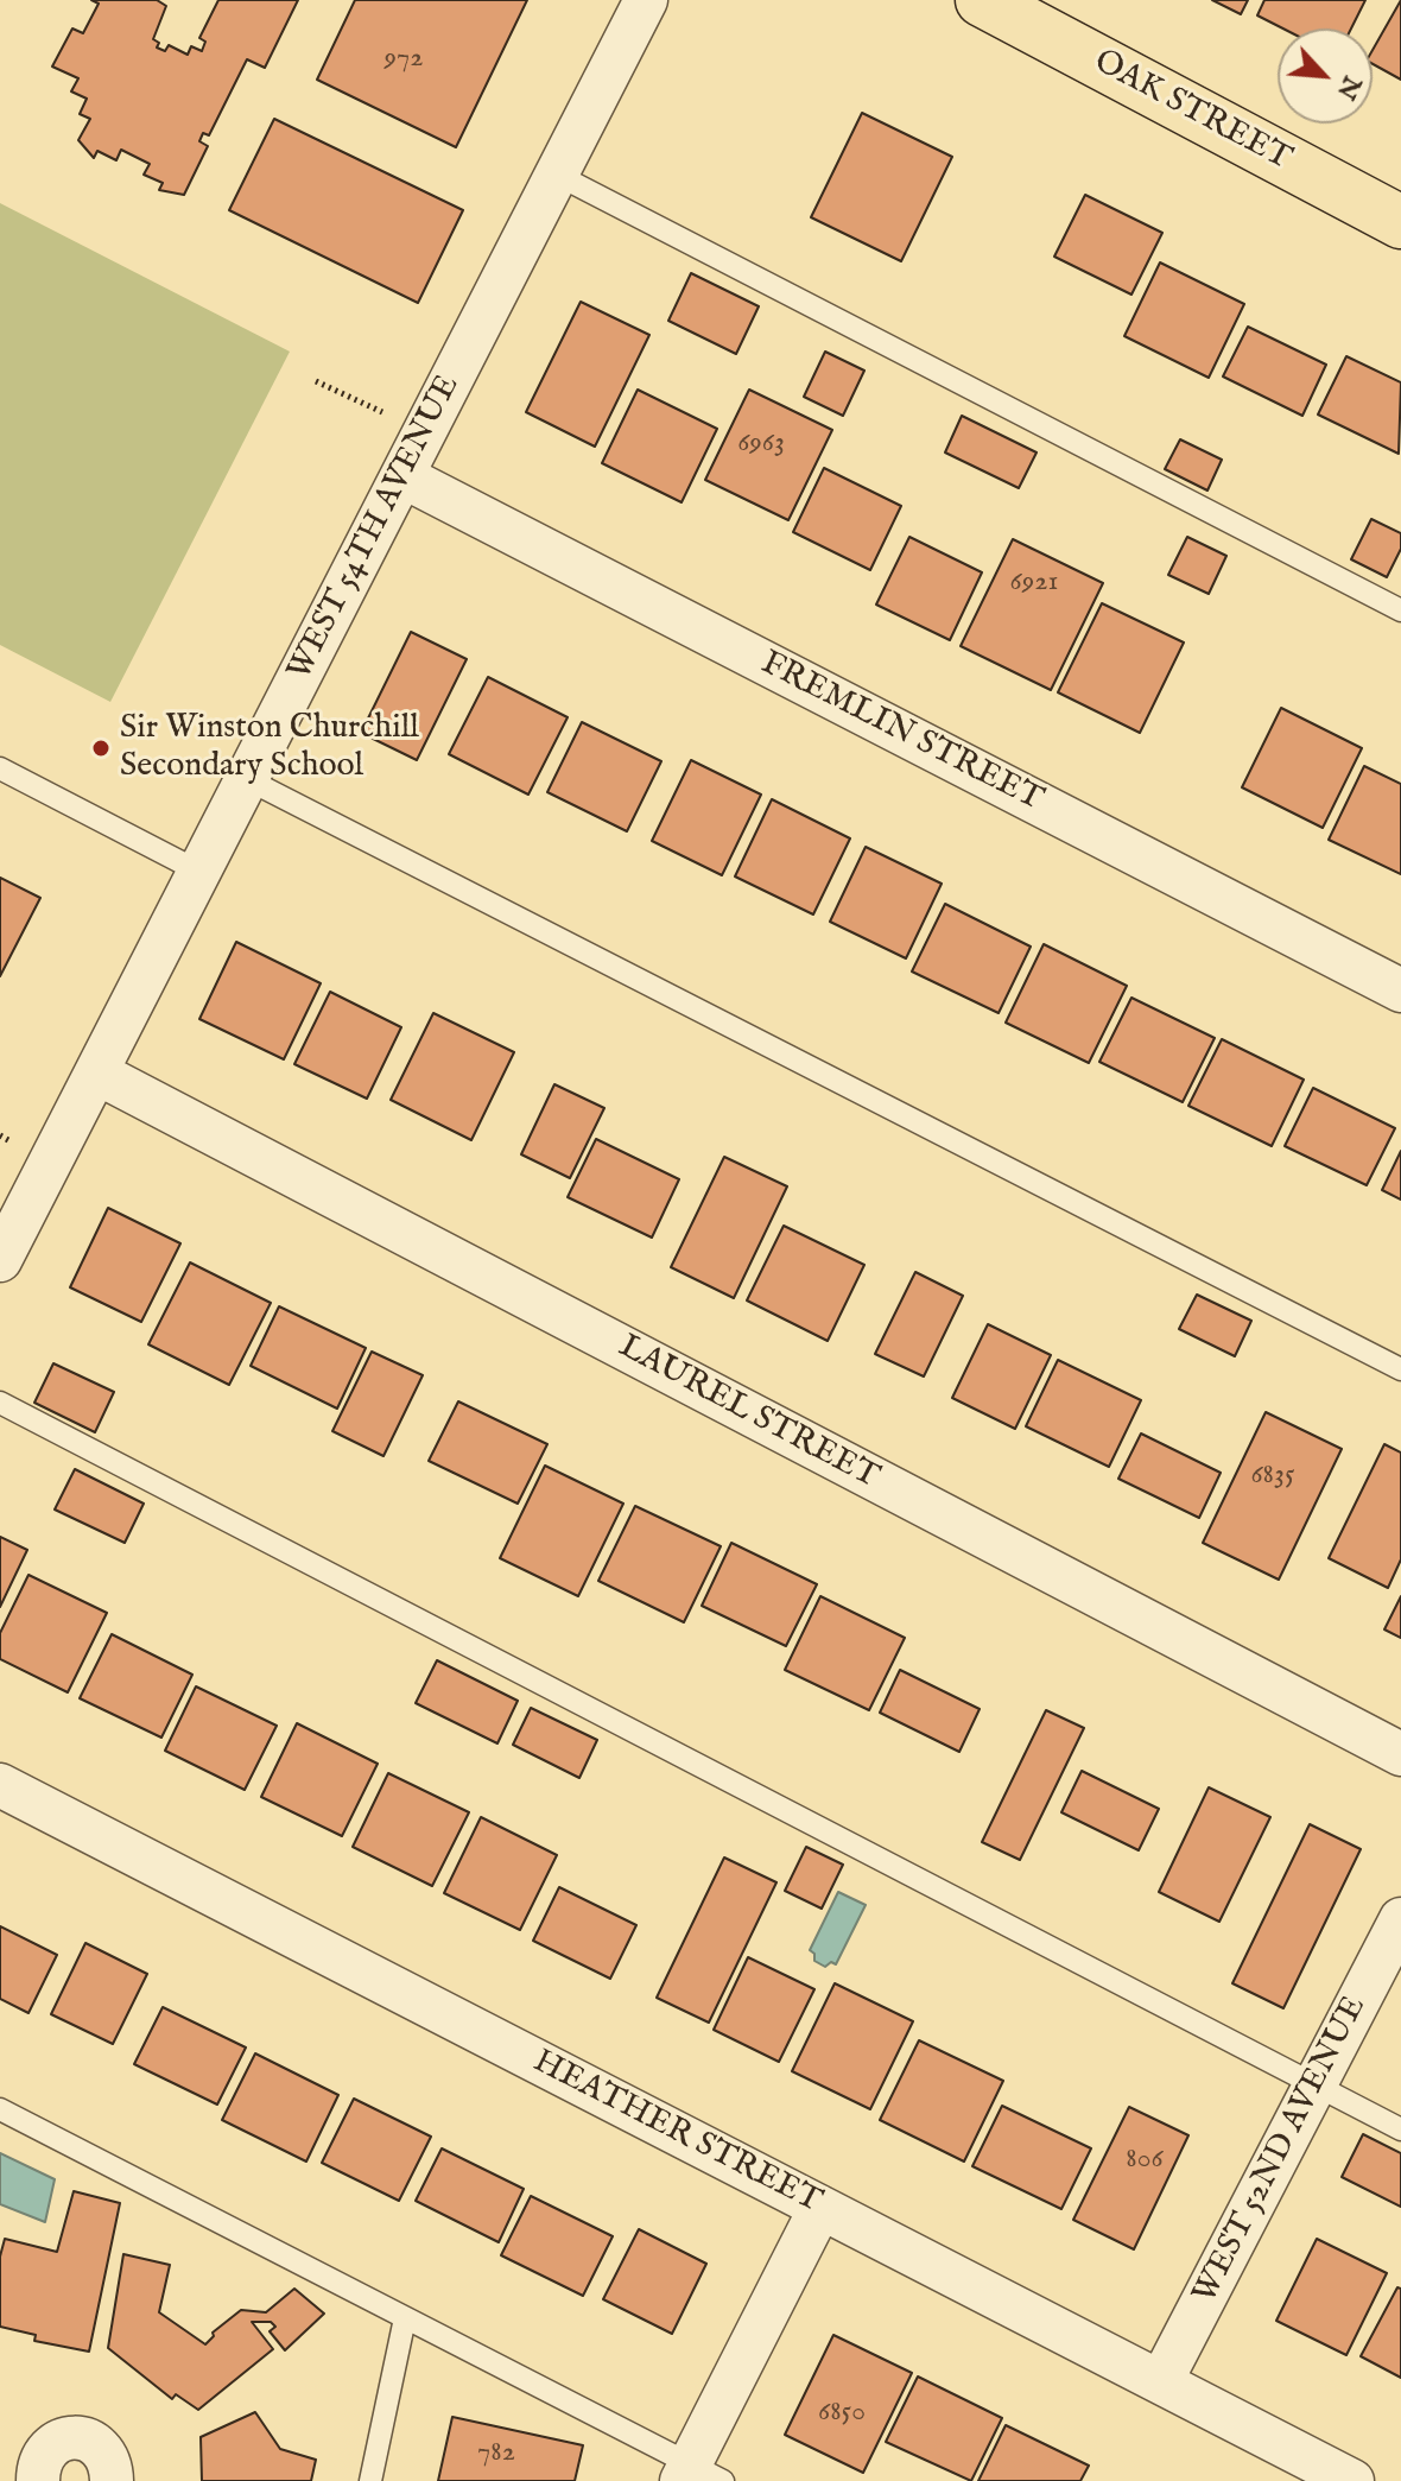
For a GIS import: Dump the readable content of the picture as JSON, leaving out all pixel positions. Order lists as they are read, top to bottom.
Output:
{
  "streets": {
    "main road": ["OAK STREET"],
    "street": [
      "WEST 54TH AVENUE",
      "FREMLIN STREET",
      "LAUREL STREET",
      "HEATHER STREET",
      "WEST 52ND AVENUE"
    ]
  },
  "crossings": [
    ["WEST 54TH AVENUE", "FREMLIN STREET"],
    ["WEST 54TH AVENUE", "LAUREL STREET"],
    ["HEATHER STREET", "WEST 52ND AVENUE"]
  ],
  "places": ["Sir Winston Churchill Secondary School"],
  "house_numbers": [
    "972",
    "6963",
    "6921",
    "6835",
    "806",
    "6850",
    "782"
  ],
  "north": "bottom right"
}
